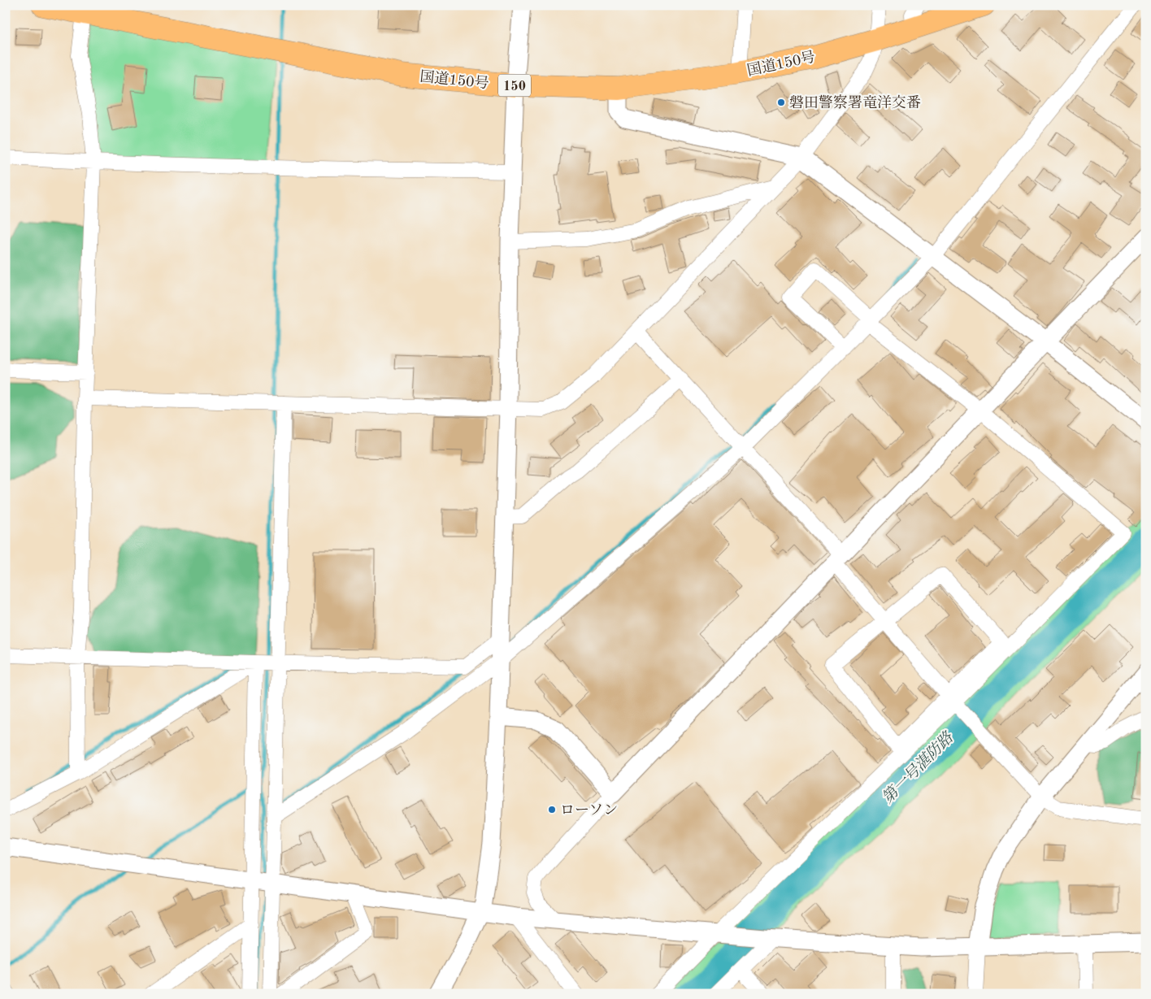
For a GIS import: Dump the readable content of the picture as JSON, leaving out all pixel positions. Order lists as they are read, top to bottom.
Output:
{
  "streets": {
    "highway": ["国道150号", "150"]
  },
  "water": ["第一号湛防路"],
  "places": ["磐田警察署竜洋交番", "ローソン"]
}
